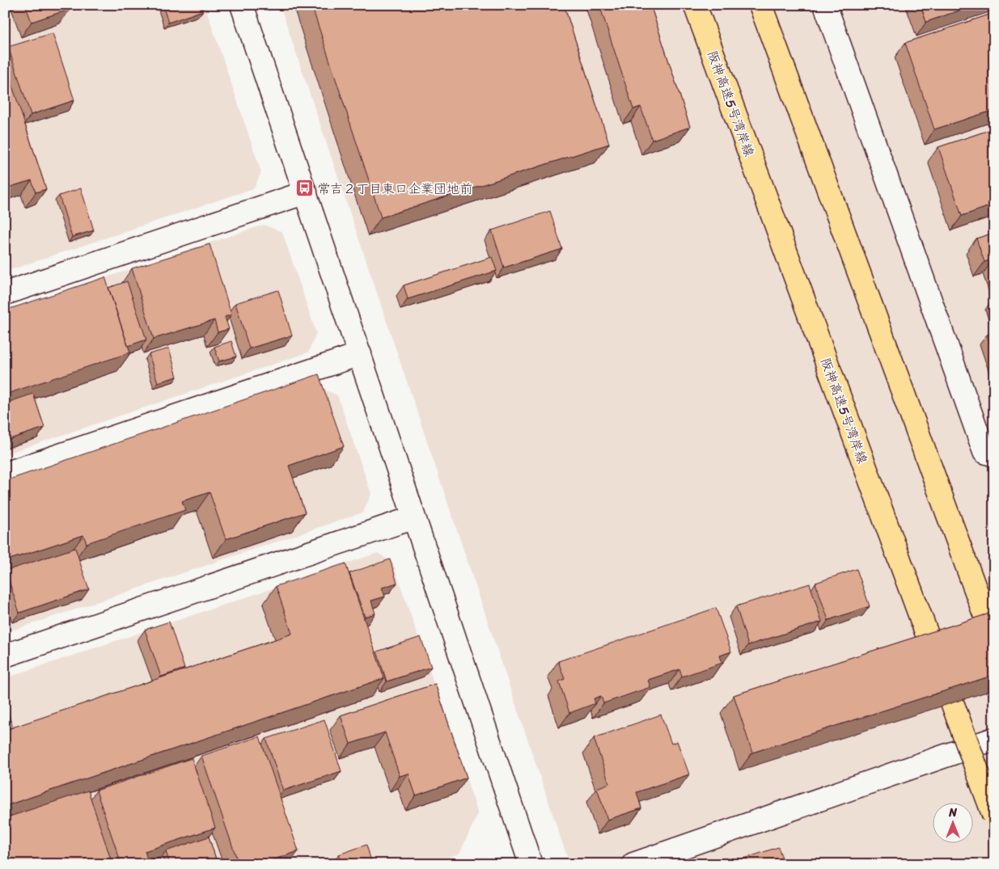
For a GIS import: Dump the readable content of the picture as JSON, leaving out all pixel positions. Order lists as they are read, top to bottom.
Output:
{
  "streets": {
    "highway": ["阪神高速5号湾岸線"]
  },
  "places": {
    "bus stop": ["常吉２丁目東口企業団地前"]
  },
  "north": "top"
}
